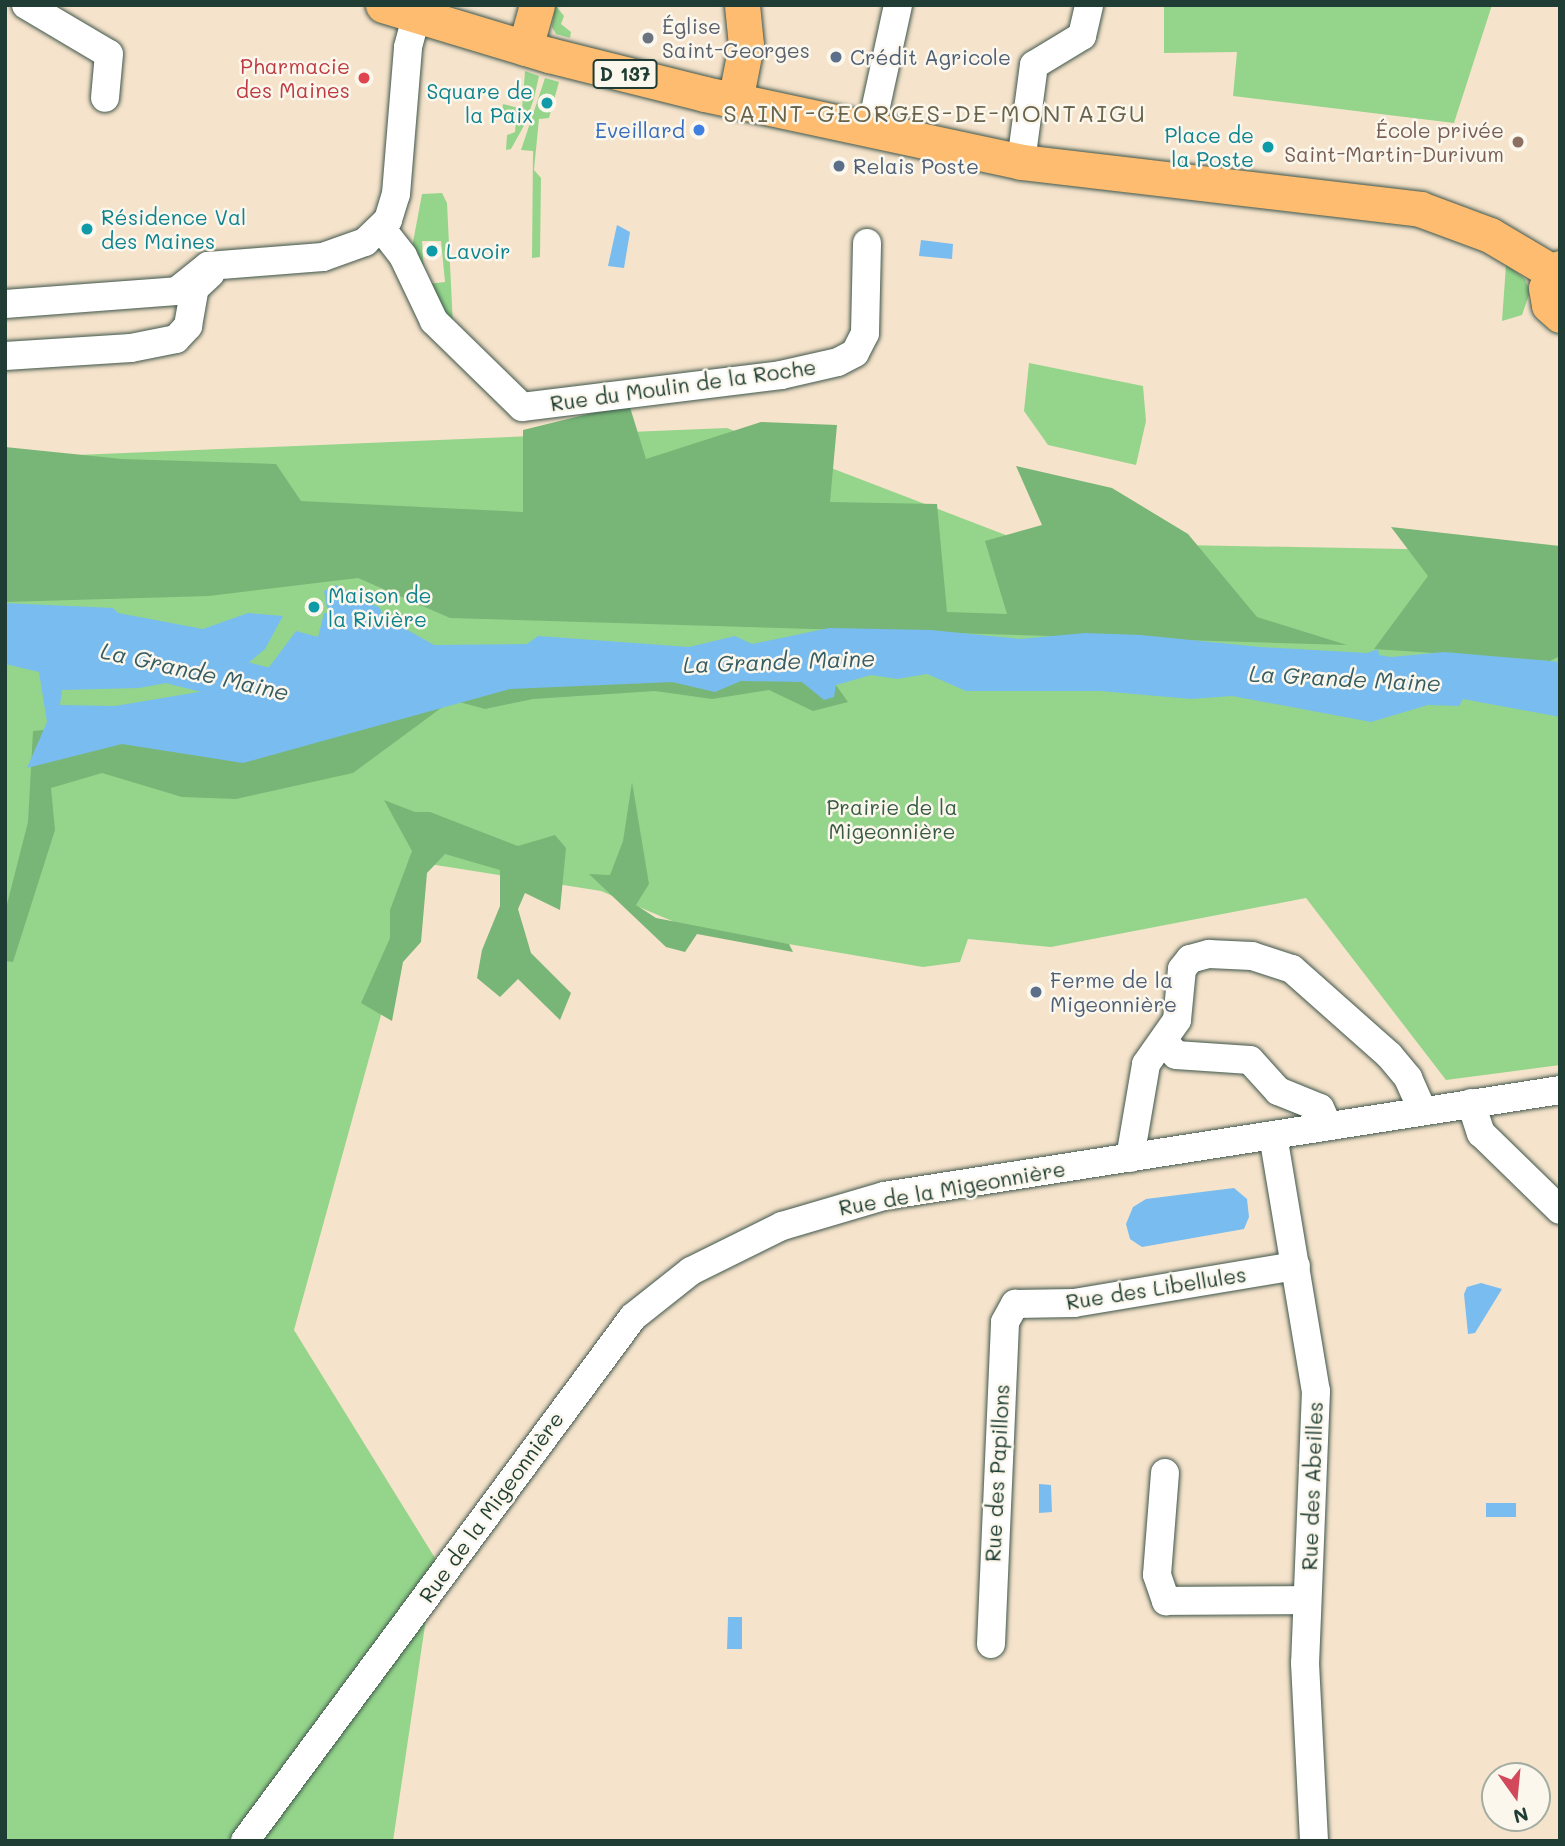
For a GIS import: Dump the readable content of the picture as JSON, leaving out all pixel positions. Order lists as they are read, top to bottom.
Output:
{
  "streets": {
    "main road": ["D 137"],
    "street": [
      "Rue du Moulin de la Roche",
      "Rue de la Migeonnière",
      "Rue des Libellules",
      "Rue des Papillons",
      "Rue des Abeilles"
    ]
  },
  "crossings": [
    ["Rue de la Migeonnière", "Rue des Abeilles"],
    ["Rue des Libellules", "Rue des Papillons"],
    ["Rue des Libellules", "Rue des Abeilles"]
  ],
  "districts": ["SAINT-GEORGES-DE-MONTAIGU"],
  "water": ["La Grande Maine"],
  "parks": ["Prairie de la Migeonnière"],
  "places": [
    "Église Saint-Georges",
    "Crédit Agricole",
    "Pharmacie des Maines",
    "Square de la Paix",
    "Eveillard",
    "École privée Saint-Martin-Durivum",
    "Place de la Poste",
    "Relais Poste",
    "Résidence Val des Maines",
    "Lavoir",
    "Maison de la Rivière",
    "Ferme de la Migeonnière"
  ],
  "north": "bottom"
}
